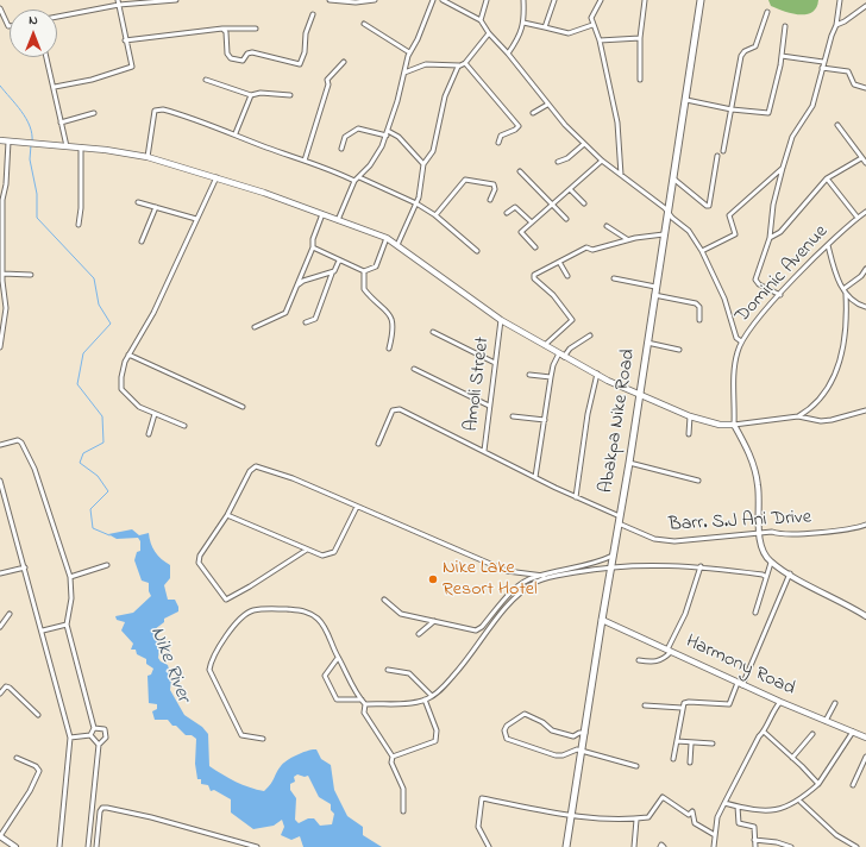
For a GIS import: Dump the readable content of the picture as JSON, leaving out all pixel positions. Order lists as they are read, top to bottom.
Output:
{
  "streets": {
    "main road": ["Abakpa Nike Road", "Harmony Road"],
    "street": ["Dominic Avenue", "Amoli Street", "Barr. S.J Ani Drive"]
  },
  "crossings": [
    ["Amoli Street", "Barr. S.J Ani Drive"],
    ["Abakpa Nike Road", "Barr. S.J Ani Drive"],
    ["Abakpa Nike Road", "Harmony Road"]
  ],
  "water": ["Nike River"],
  "places": ["Nike Lake Resort Hotel"],
  "north": "top"
}
